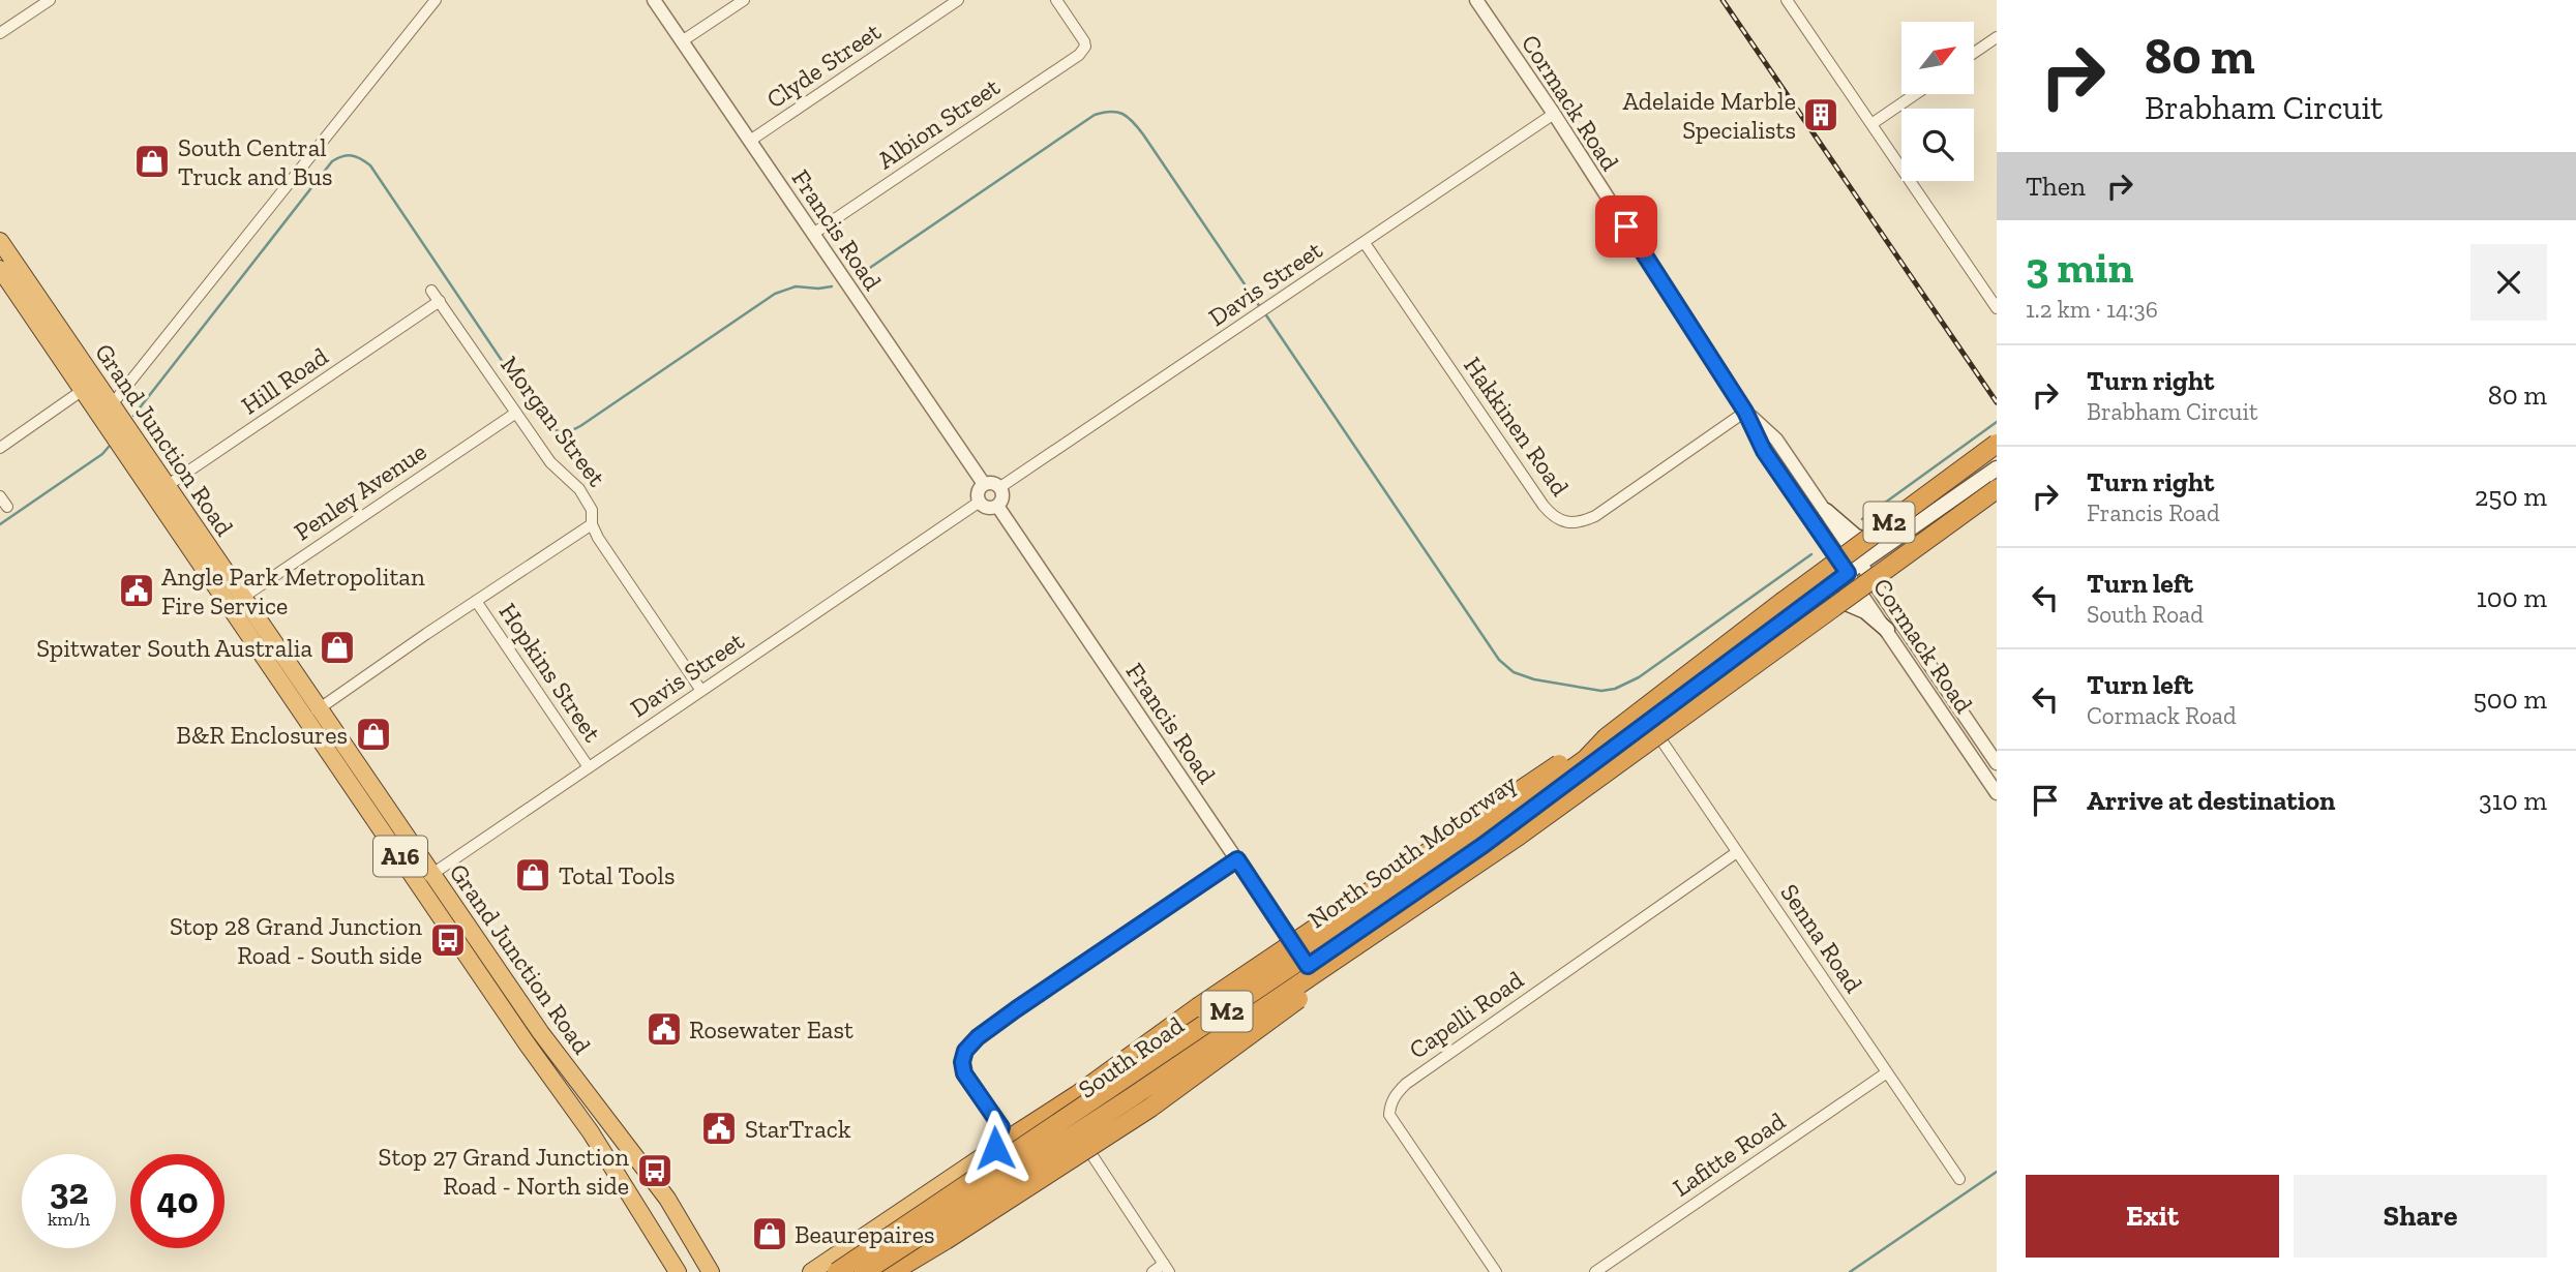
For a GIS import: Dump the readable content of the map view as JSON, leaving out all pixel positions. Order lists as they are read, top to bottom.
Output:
{
  "streets": {
    "highway": [
      "Grand Junction Road",
      "M2",
      "North South Motorway",
      "A16"
    ],
    "main road": ["South Road"],
    "street": [
      "Clyde Street",
      "Cormack Road",
      "Albion Street",
      "Francis Road",
      "Davis Street",
      "Hill Road",
      "Morgan Street",
      "Hakkinen Road",
      "Penley Avenue",
      "Hopkins Street",
      "Senna Road",
      "Capelli Road",
      "Lafitte Road"
    ]
  },
  "crossings": [
    ["Clyde Street", "Francis Road"],
    ["Cormack Road", "Davis Street"],
    ["Cormack Road", "Hakkinen Road"],
    ["Cormack Road", "South Road"],
    ["Albion Street", "Francis Road"],
    ["Francis Road", "Davis Street"],
    ["Francis Road", "South Road"],
    ["Davis Street", "Morgan Street"],
    ["Davis Street", "Hakkinen Road"],
    ["Davis Street", "Grand Junction Road"],
    ["Davis Street", "Hopkins Street"],
    ["Hill Road", "Morgan Street"],
    ["Hill Road", "Grand Junction Road"],
    ["Morgan Street", "Penley Avenue"],
    ["Grand Junction Road", "Penley Avenue"],
    ["Senna Road", "Capelli Road"],
    ["Senna Road", "South Road"],
    ["Senna Road", "Lafitte Road"]
  ],
  "places": {
    "building": ["Adelaide Marble Specialists"],
    "shop": [
      "South Central Truck and Bus",
      "Spitwater South Australia",
      "B&R Enclosures",
      "Total Tools",
      "Beaurepaires"
    ],
    "public building": ["Angle Park Metropolitan Fire Service", "Rosewater East", "StarTrack"],
    "bus stop": ["Stop 28 Grand Junction Road - South side", "Stop 27 Grand Junction Road - North side"]
  },
  "north": "top right",
  "page": {
    "turn": ["80 m", "Brabham Circuit"],
    "then": "Then",
    "heading": ["3 min", "1.2 km · 14:36"],
    "list": [
      {
        "name": "Turn right",
        "note": "Brabham Circuit",
        "value": "80 m"
      },
      {
        "name": "Turn right",
        "note": "Francis Road",
        "value": "250 m"
      },
      {
        "name": "Turn left",
        "note": "South Road",
        "value": "100 m"
      },
      {
        "name": "Turn left",
        "note": "Cormack Road",
        "value": "500 m"
      },
      {
        "name": "Arrive at destination",
        "value": "310 m"
      }
    ],
    "speed": "32 km/h",
    "limit": "40",
    "buttons": ["Exit", "Share"]
  }
}
